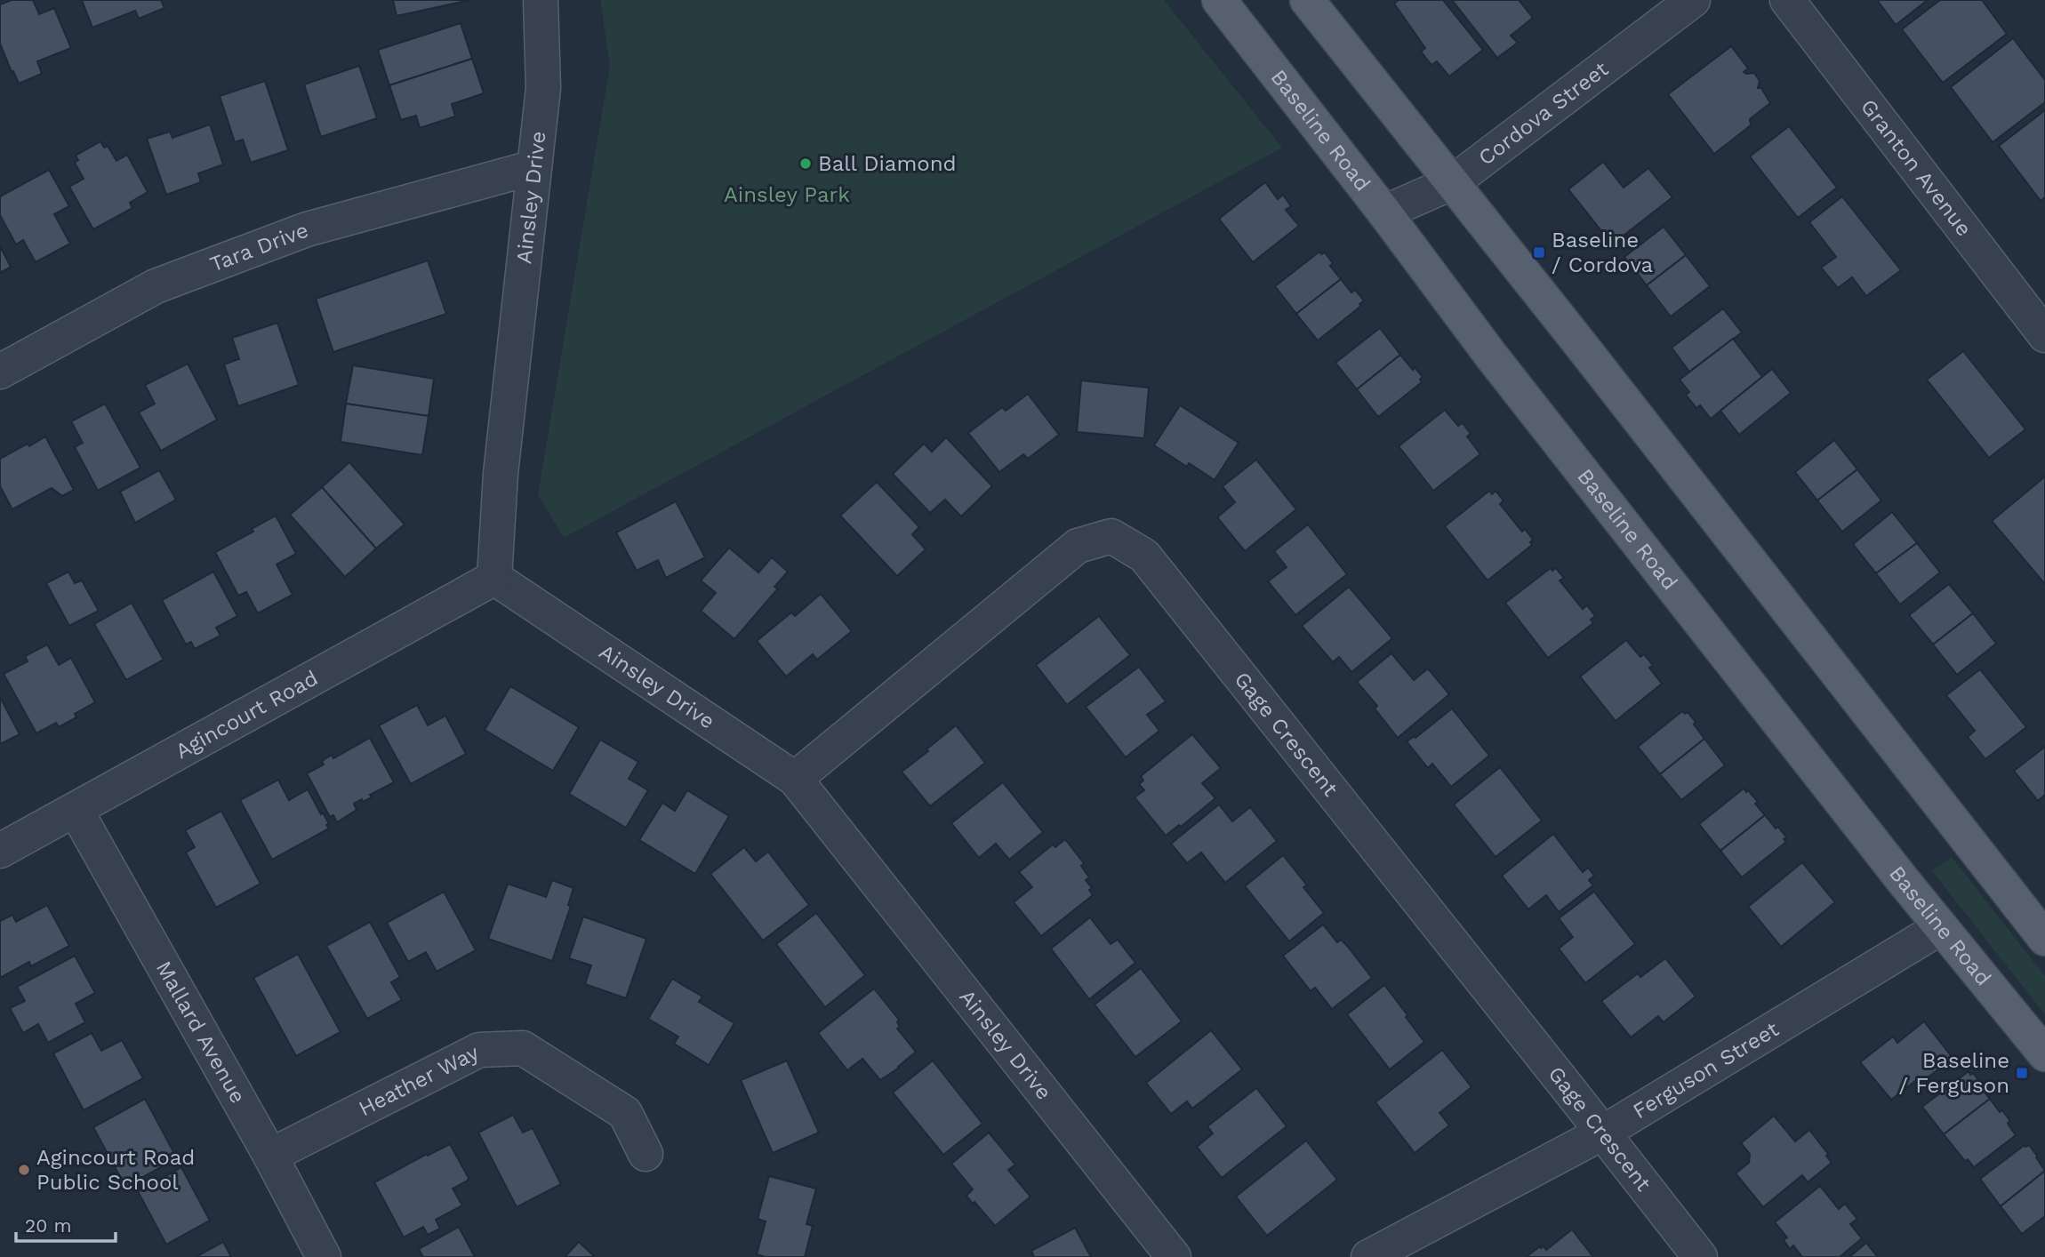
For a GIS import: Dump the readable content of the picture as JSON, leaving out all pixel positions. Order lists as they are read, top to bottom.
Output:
{
  "streets": {
    "main road": ["Baseline Road"],
    "street": [
      "Cordova Street",
      "Granton Avenue",
      "Ainsley Drive",
      "Tara Drive",
      "Agincourt Road",
      "Gage Crescent",
      "Mallard Avenue",
      "Ferguson Street",
      "Heather Way"
    ]
  },
  "crossings": [
    ["Cordova Street", "Baseline Road"],
    ["Baseline Road", "Ferguson Street"],
    ["Ainsley Drive", "Tara Drive"],
    ["Ainsley Drive", "Agincourt Road"],
    ["Ainsley Drive", "Gage Crescent"],
    ["Agincourt Road", "Mallard Avenue"],
    ["Gage Crescent", "Ferguson Street"],
    ["Mallard Avenue", "Heather Way"]
  ],
  "parks": ["Ainsley Park"],
  "places": {
    "other": ["Ball Diamond", "Agincourt Road Public School"],
    "transit": ["Baseline / Cordova", "Baseline / Ferguson"]
  },
  "scale_bar": "20 m"
}
